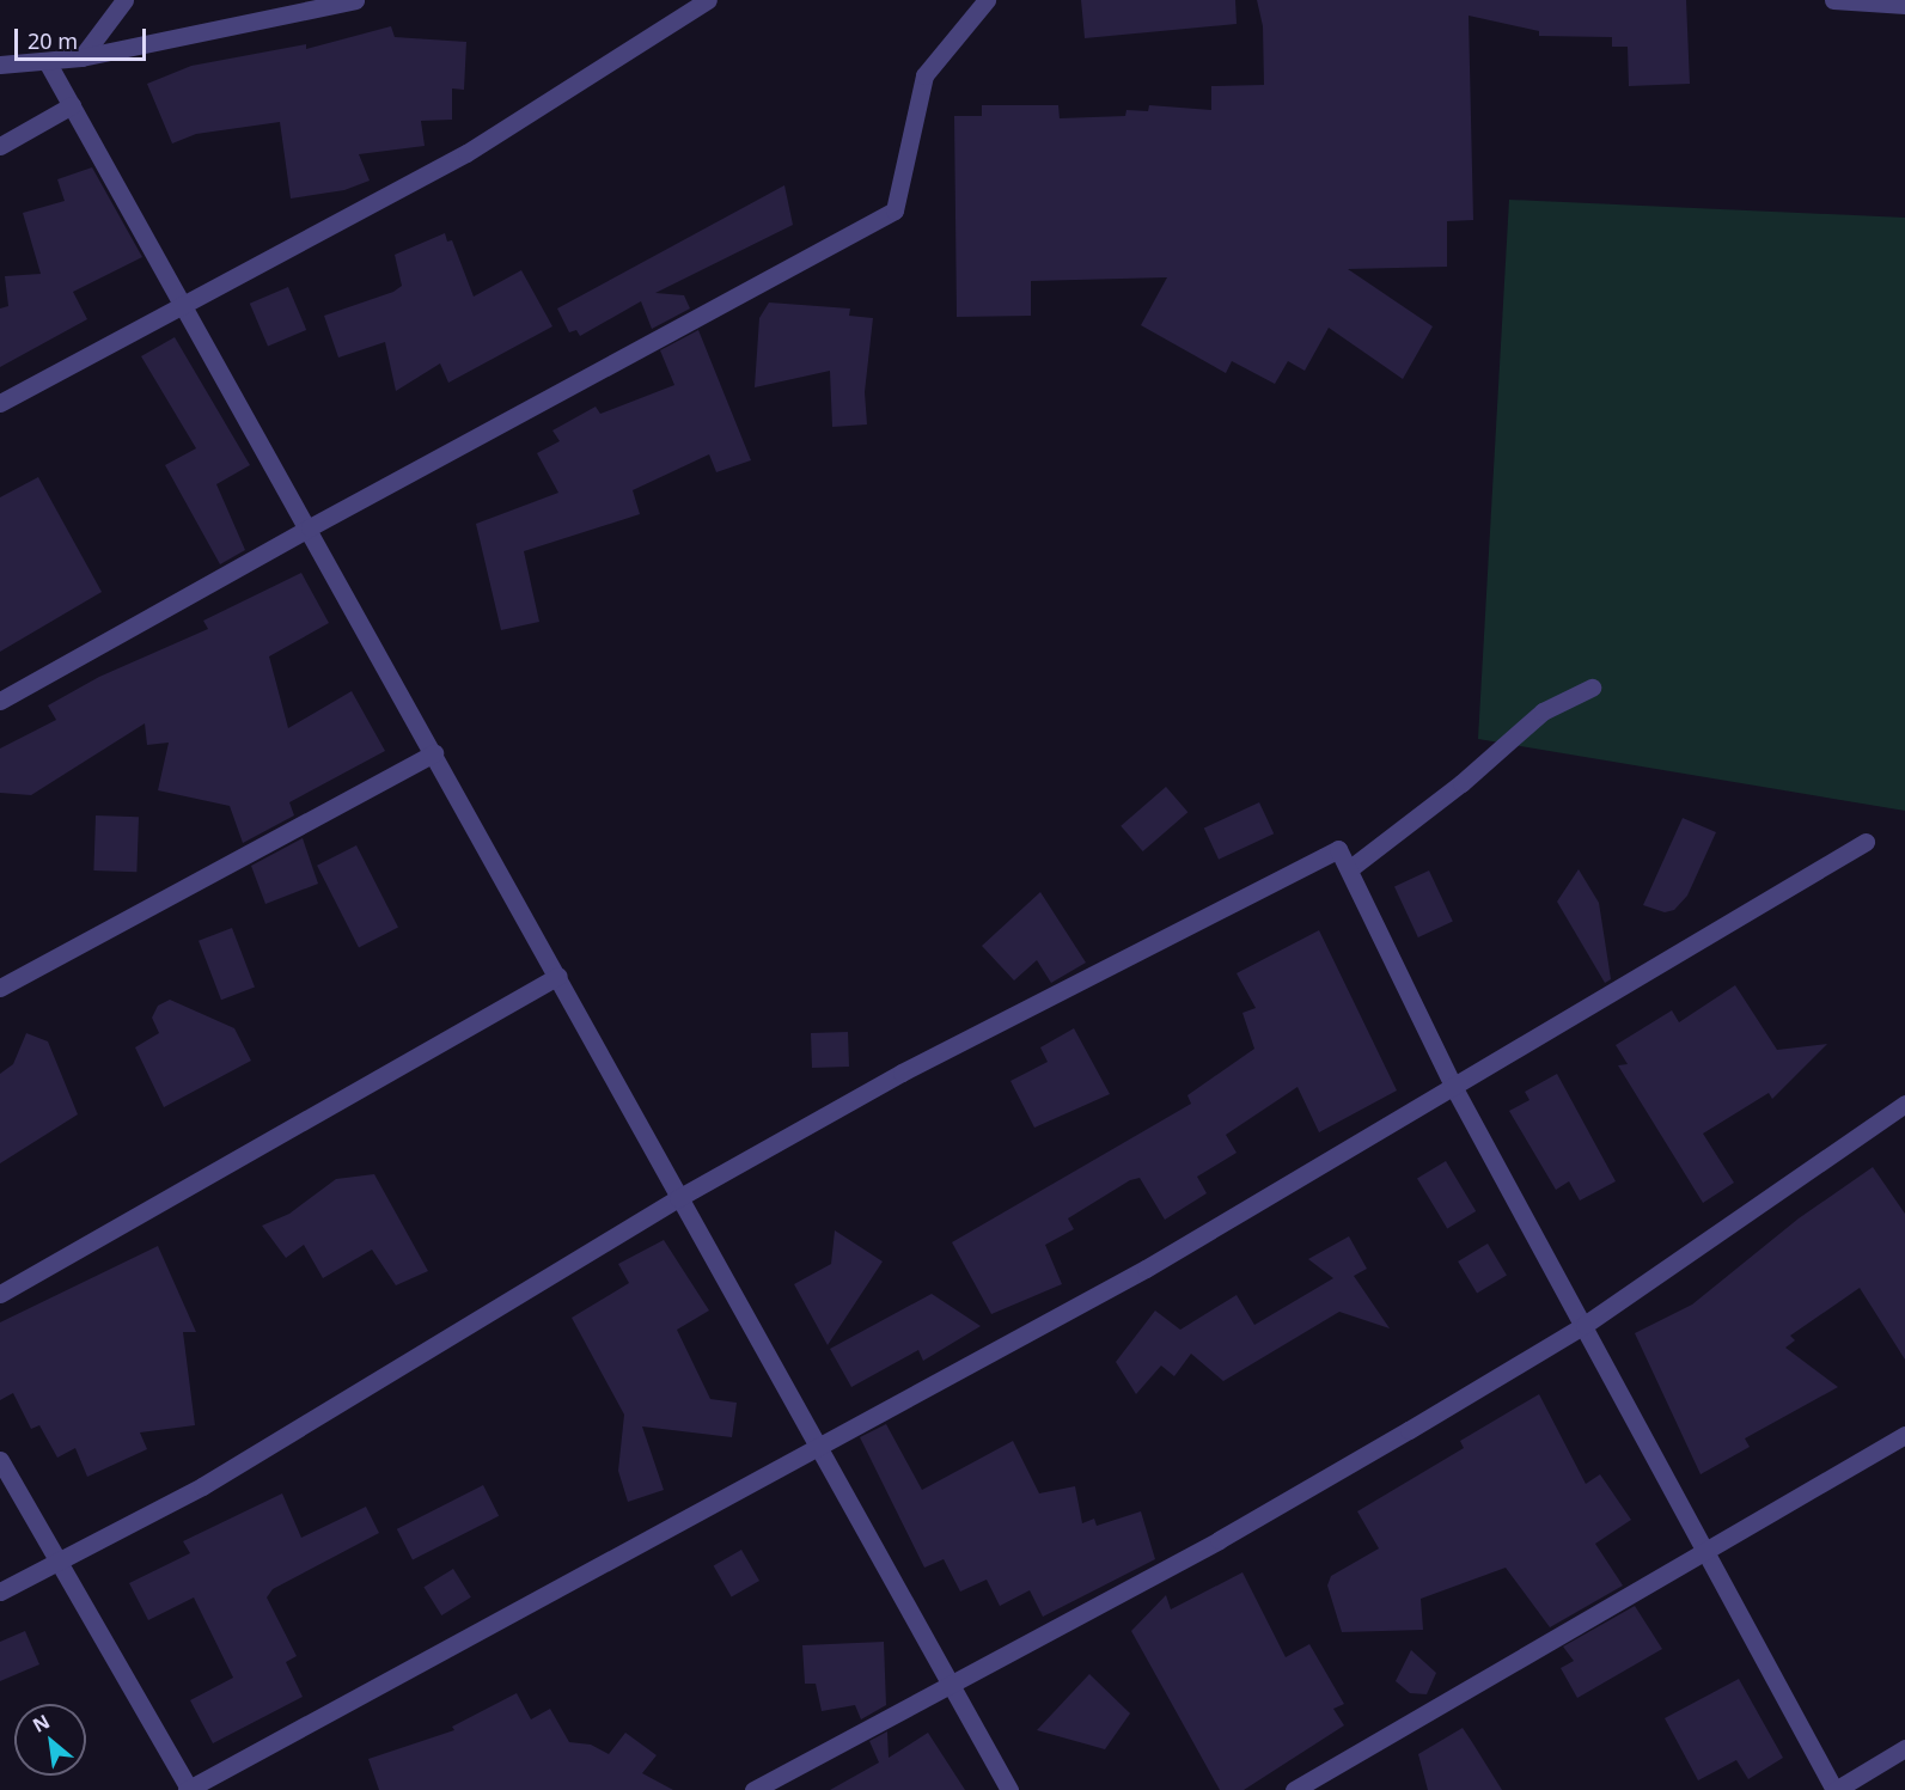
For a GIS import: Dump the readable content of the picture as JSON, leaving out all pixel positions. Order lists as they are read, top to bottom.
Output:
{
  "scale_bar": "20 m",
  "north": "top left"
}
